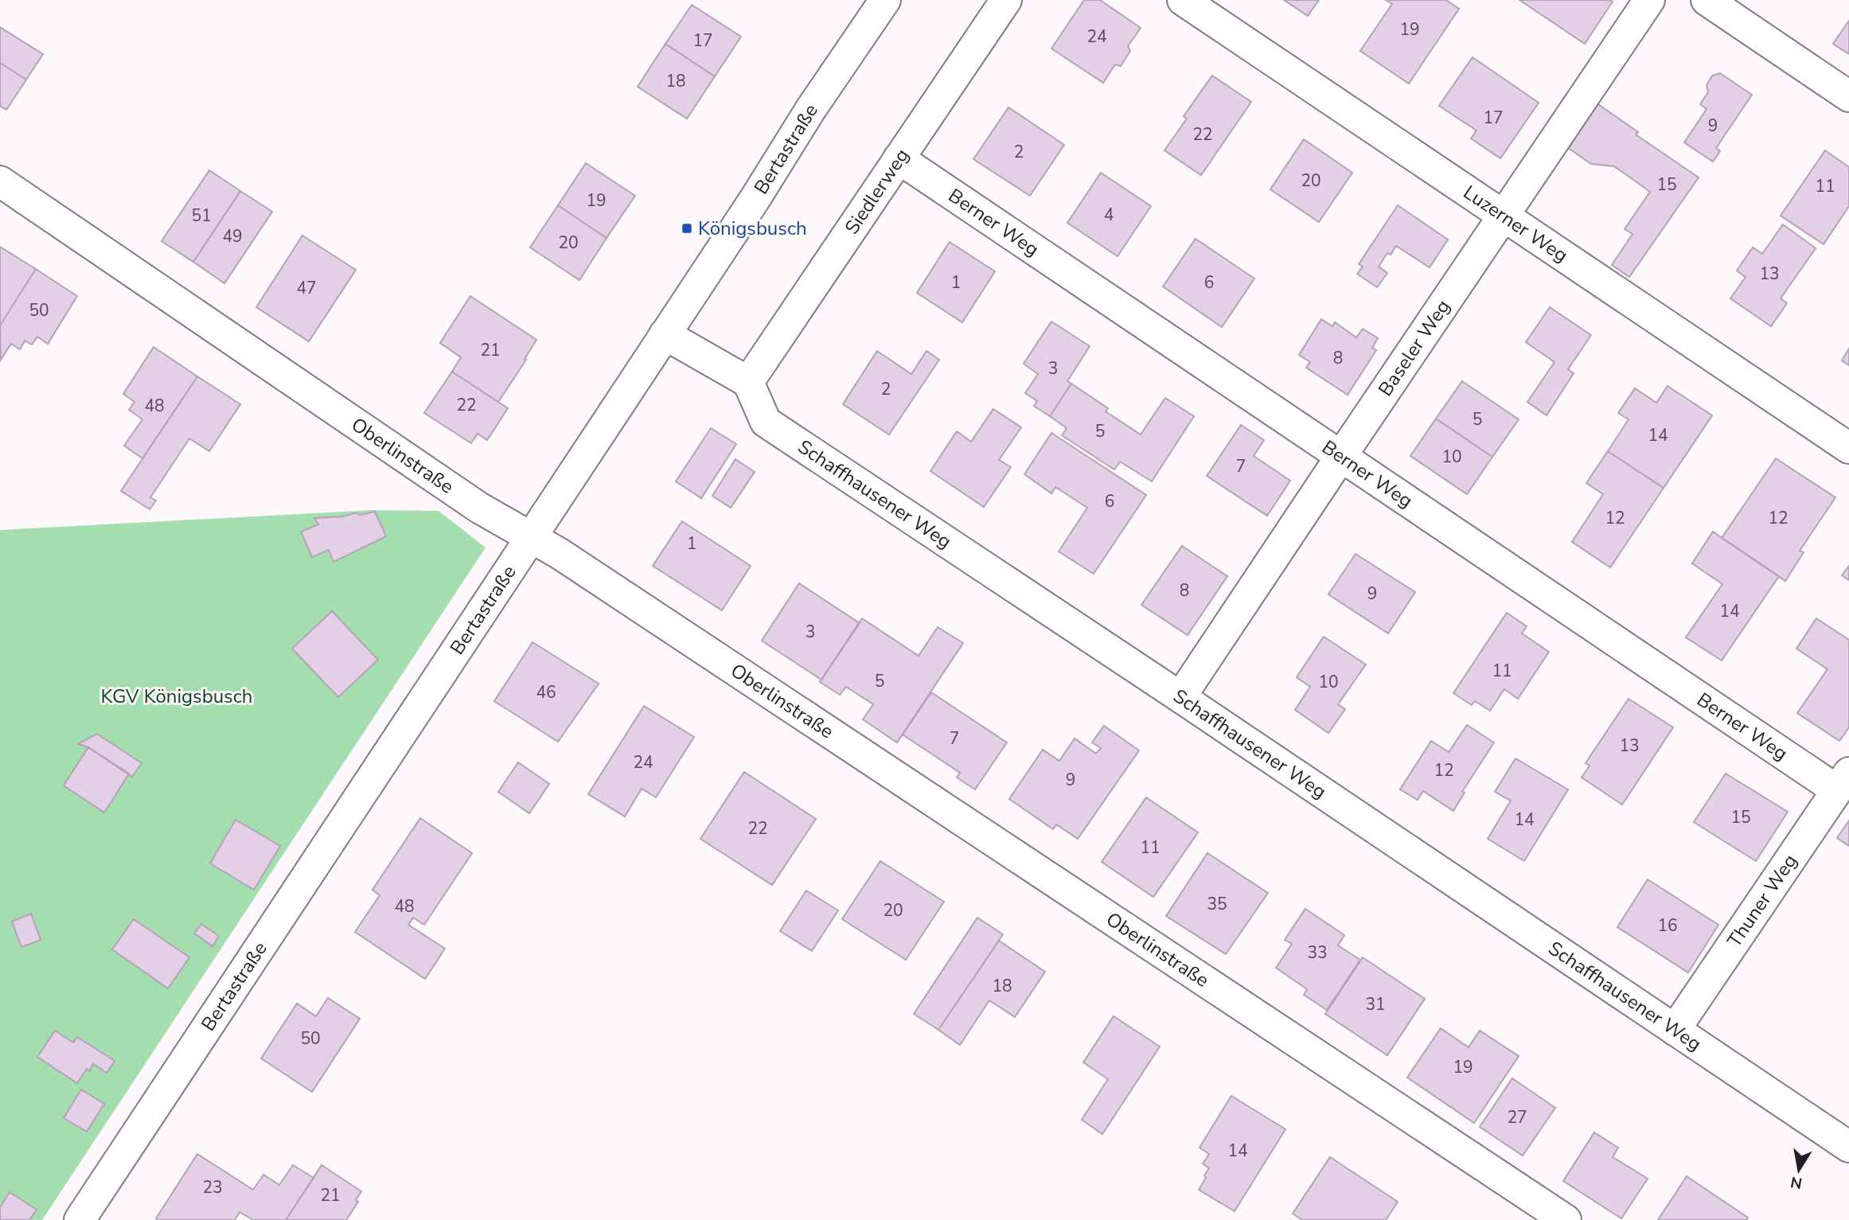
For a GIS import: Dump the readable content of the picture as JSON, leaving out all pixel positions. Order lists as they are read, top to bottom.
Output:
{
  "streets": {
    "street": [
      "Bertastraße",
      "Siedlerweg",
      "Berner Weg",
      "Luzerner Weg",
      "Baseler Weg",
      "Oberlinstraße",
      "Schaffhausener Weg",
      "Thuner Weg"
    ]
  },
  "crossings": [
    ["Bertastraße", "Oberlinstraße"],
    ["Siedlerweg", "Berner Weg"],
    ["Siedlerweg", "Schaffhausener Weg"],
    ["Berner Weg", "Baseler Weg"],
    ["Berner Weg", "Thuner Weg"],
    ["Luzerner Weg", "Baseler Weg"],
    ["Baseler Weg", "Schaffhausener Weg"],
    ["Schaffhausener Weg", "Thuner Weg"]
  ],
  "parks": ["KGV Königsbusch"],
  "places": {
    "transit": ["Königsbusch"]
  },
  "house_numbers": [
    "19",
    "24",
    "17",
    "18",
    "17",
    "9",
    "22",
    "2",
    "20",
    "15",
    "11",
    "19",
    "4",
    "51",
    "49",
    "20",
    "13",
    "1",
    "6",
    "47",
    "50",
    "21",
    "8",
    "3",
    "2",
    "22",
    "48",
    "5",
    "5",
    "14",
    "10",
    "7",
    "6",
    "12",
    "12",
    "1",
    "8",
    "9",
    "14",
    "3",
    "11",
    "5",
    "10",
    "46",
    "7",
    "13",
    "24",
    "12",
    "9",
    "15",
    "14",
    "22",
    "11",
    "35",
    "48",
    "20",
    "16",
    "33",
    "18",
    "31",
    "50",
    "19",
    "27",
    "14",
    "23",
    "21"
  ],
  "north": "bottom"
}
